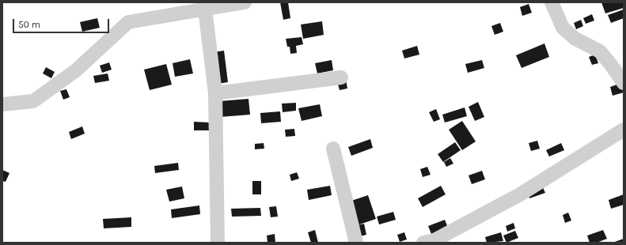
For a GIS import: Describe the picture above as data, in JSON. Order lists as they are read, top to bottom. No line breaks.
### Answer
{"scale_bar":"50 m"}
